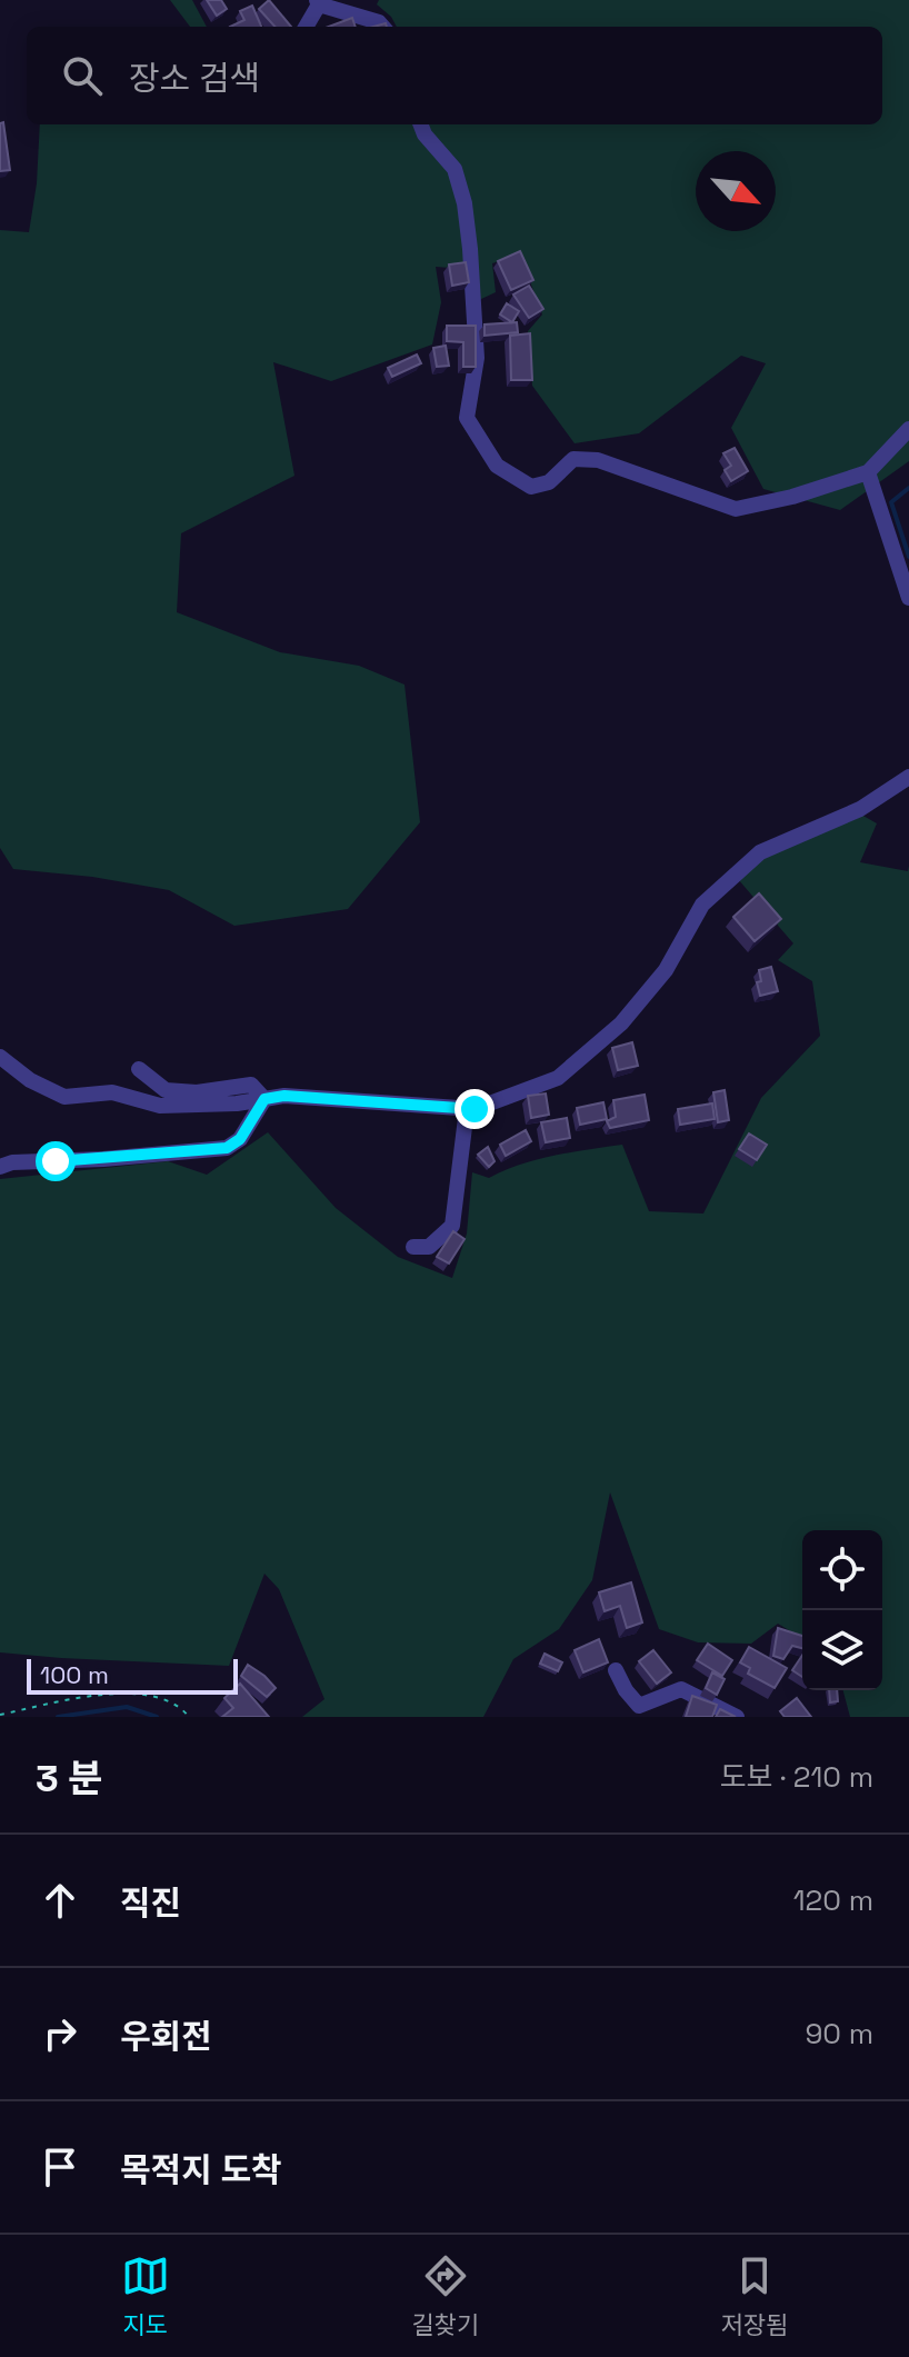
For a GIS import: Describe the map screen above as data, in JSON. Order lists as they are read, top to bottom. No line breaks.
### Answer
{"scale_bar":"100 m","north":"bottom right","page":{"search":"장소 검색","scale":"100 m","heading":["3 분","도보 · 210 m"],"list":[["직진","120 m"],["우회전","90 m"],"목적지 도착"],"nav":["지도","길찾기","저장됨"]}}
